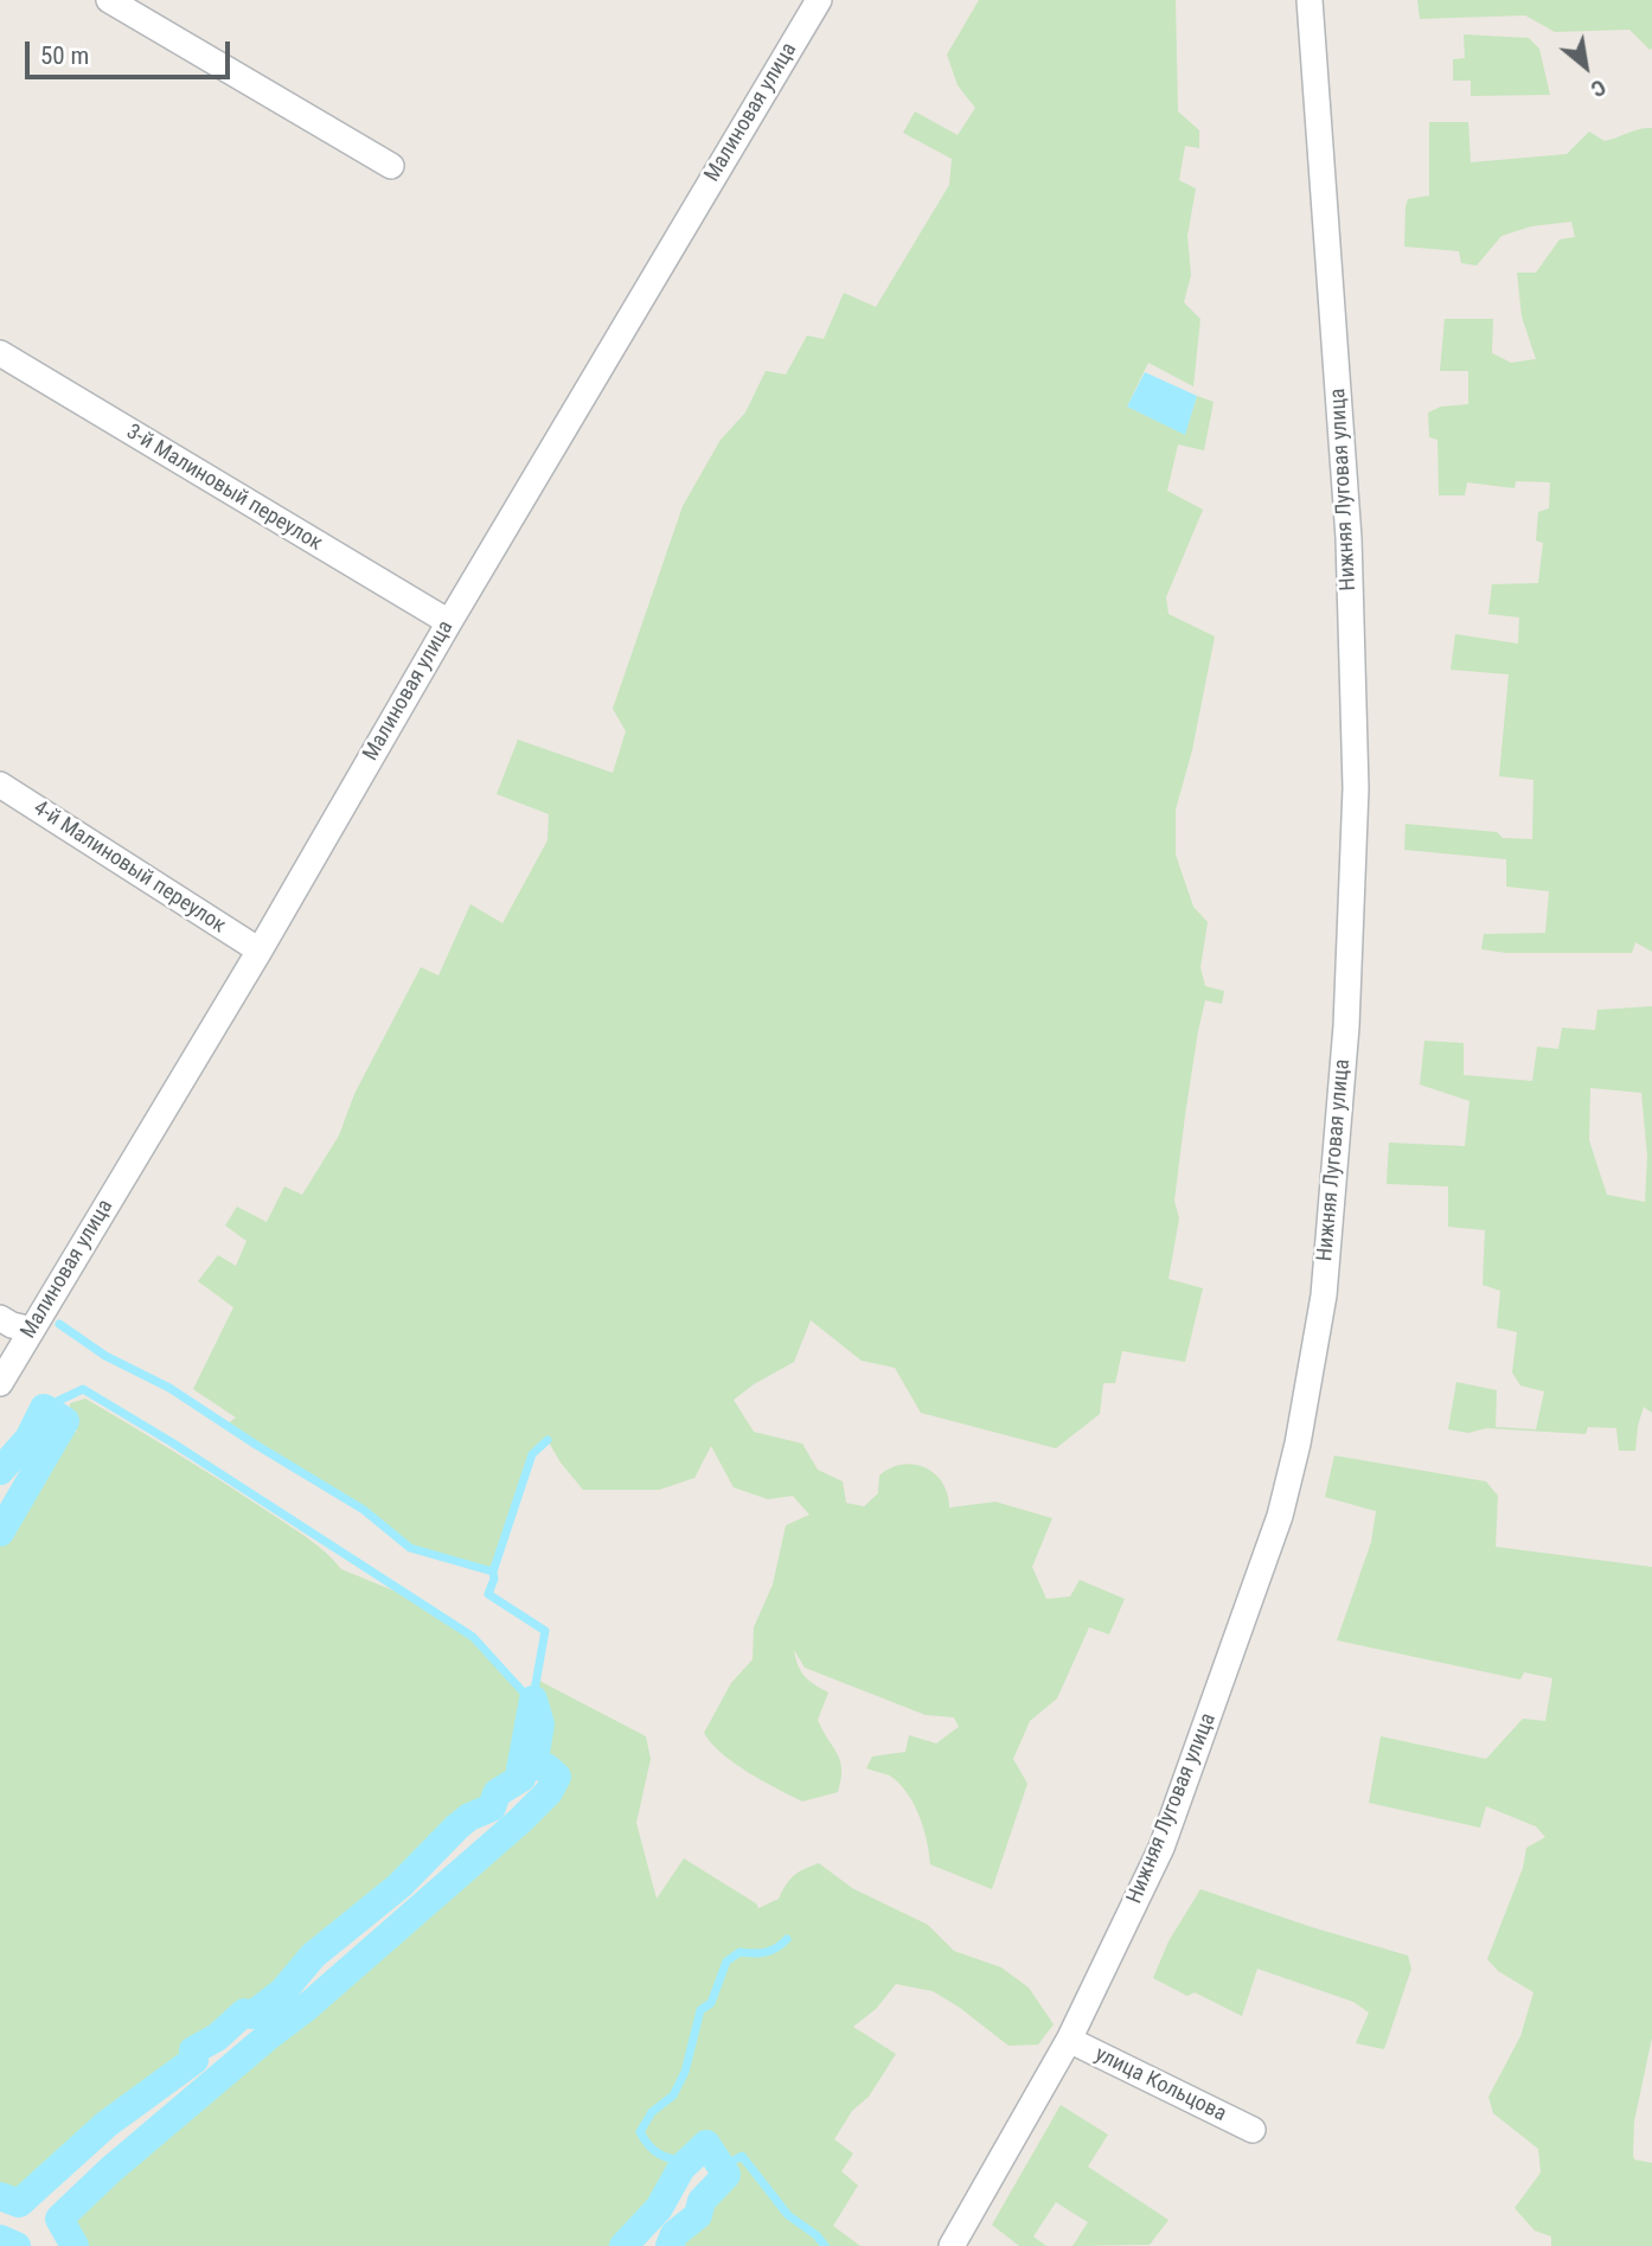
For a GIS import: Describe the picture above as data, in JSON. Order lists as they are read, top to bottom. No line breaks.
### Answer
{"streets":{"street":["Малиновая улица","3-й Малиновый переулок","Нижняя Луговая улица","4-й Малиновый переулок","улица Кольцова"]},"crossings":[["Малиновая улица","3-й Малиновый переулок"],["Малиновая улица","4-й Малиновый переулок"],["Нижняя Луговая улица","улица Кольцова"]],"scale_bar":"50 m","north":"bottom right"}
